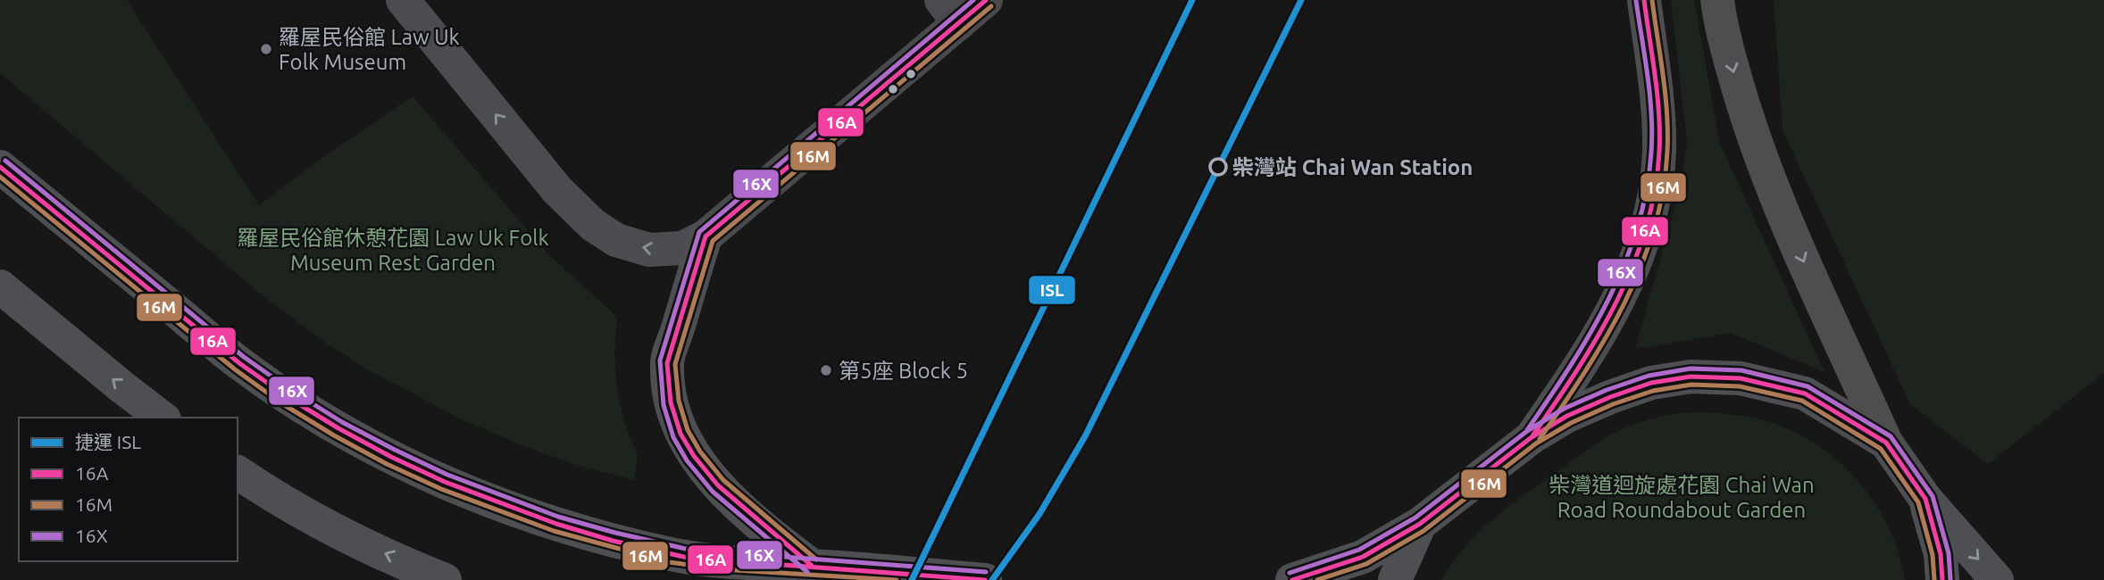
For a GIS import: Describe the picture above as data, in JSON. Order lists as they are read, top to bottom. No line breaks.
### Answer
{"parks":["羅屋民俗館休憩花園 Law Uk Folk Museum Rest Garden","柴灣道迴旋處花園 Chai Wan Road Roundabout Garden"],"places":["羅屋民俗館 Law Uk Folk Museum","柴灣站 Chai Wan Station","第5座 Block 5"],"lines":["metro line ISL","transit line 16A","transit line 16M","transit line 16X"],"legend":["捷運 ISL","16A","16M","16X"]}
